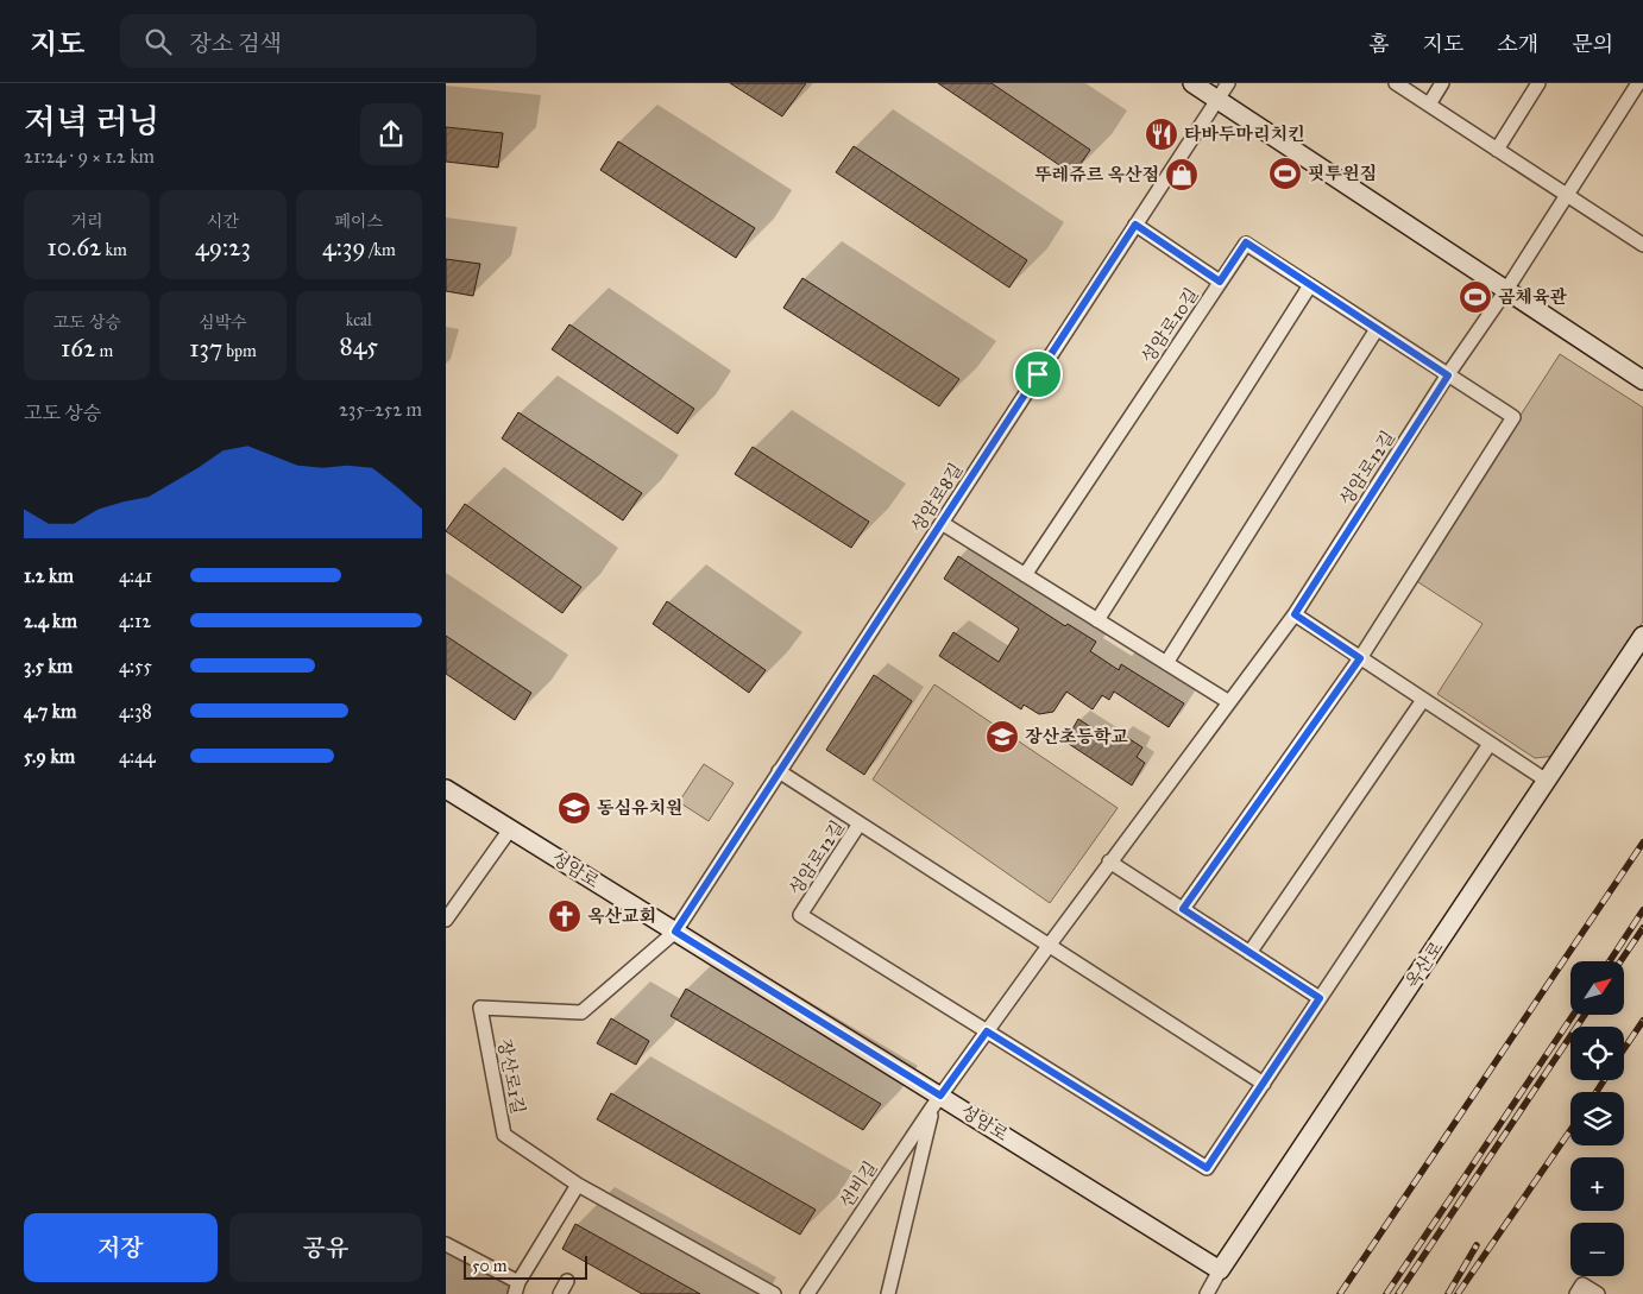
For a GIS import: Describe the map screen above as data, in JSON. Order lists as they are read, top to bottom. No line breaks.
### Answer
{"streets":{"street":["성암로10길","성암로12길","성암로8길","성암로","옥산로","장산로1길","선비길"]},"crossings":[["성암로10길","성암로12길"],["성암로12길","성암로"],["성암로12길","선비길"],["성암로8길","성암로"],["성암로8길","장산로1길"],["성암로","옥산로"],["성암로","선비길"]],"places":{"restaurant":["타바두마리치킨"],"sports":["핏투윈짐","곰체육관"],"shop":["뚜레쥬르 옥산점"],"school or university":["장산초등학교","동심유치원"],"church":["옥산교회"]},"scale_bar":"50 m","north":"top right","page":{"header":"지도","search":"장소 검색","nav":["홈","지도","소개","문의"],"heading":["저녁 러닝","21:24 · 9 × 1.2 km"],"stats":[["거리","10.62 km"],["시간","49:23"],["페이스","4:39 /km"],["고도 상승","162 m"],["심박수","137 bpm"],["kcal","845"]],"chart":["고도 상승","235–252 m"],"list":[{"name":"1.2 km","note":"4:41"},{"name":"2.4 km","note":"4:12"},{"name":"3.5 km","note":"4:55"},{"name":"4.7 km","note":"4:38"},{"name":"5.9 km","note":"4:44"}],"map_buttons":["+","−"],"buttons":["저장","공유"],"scale":"50 m"}}
